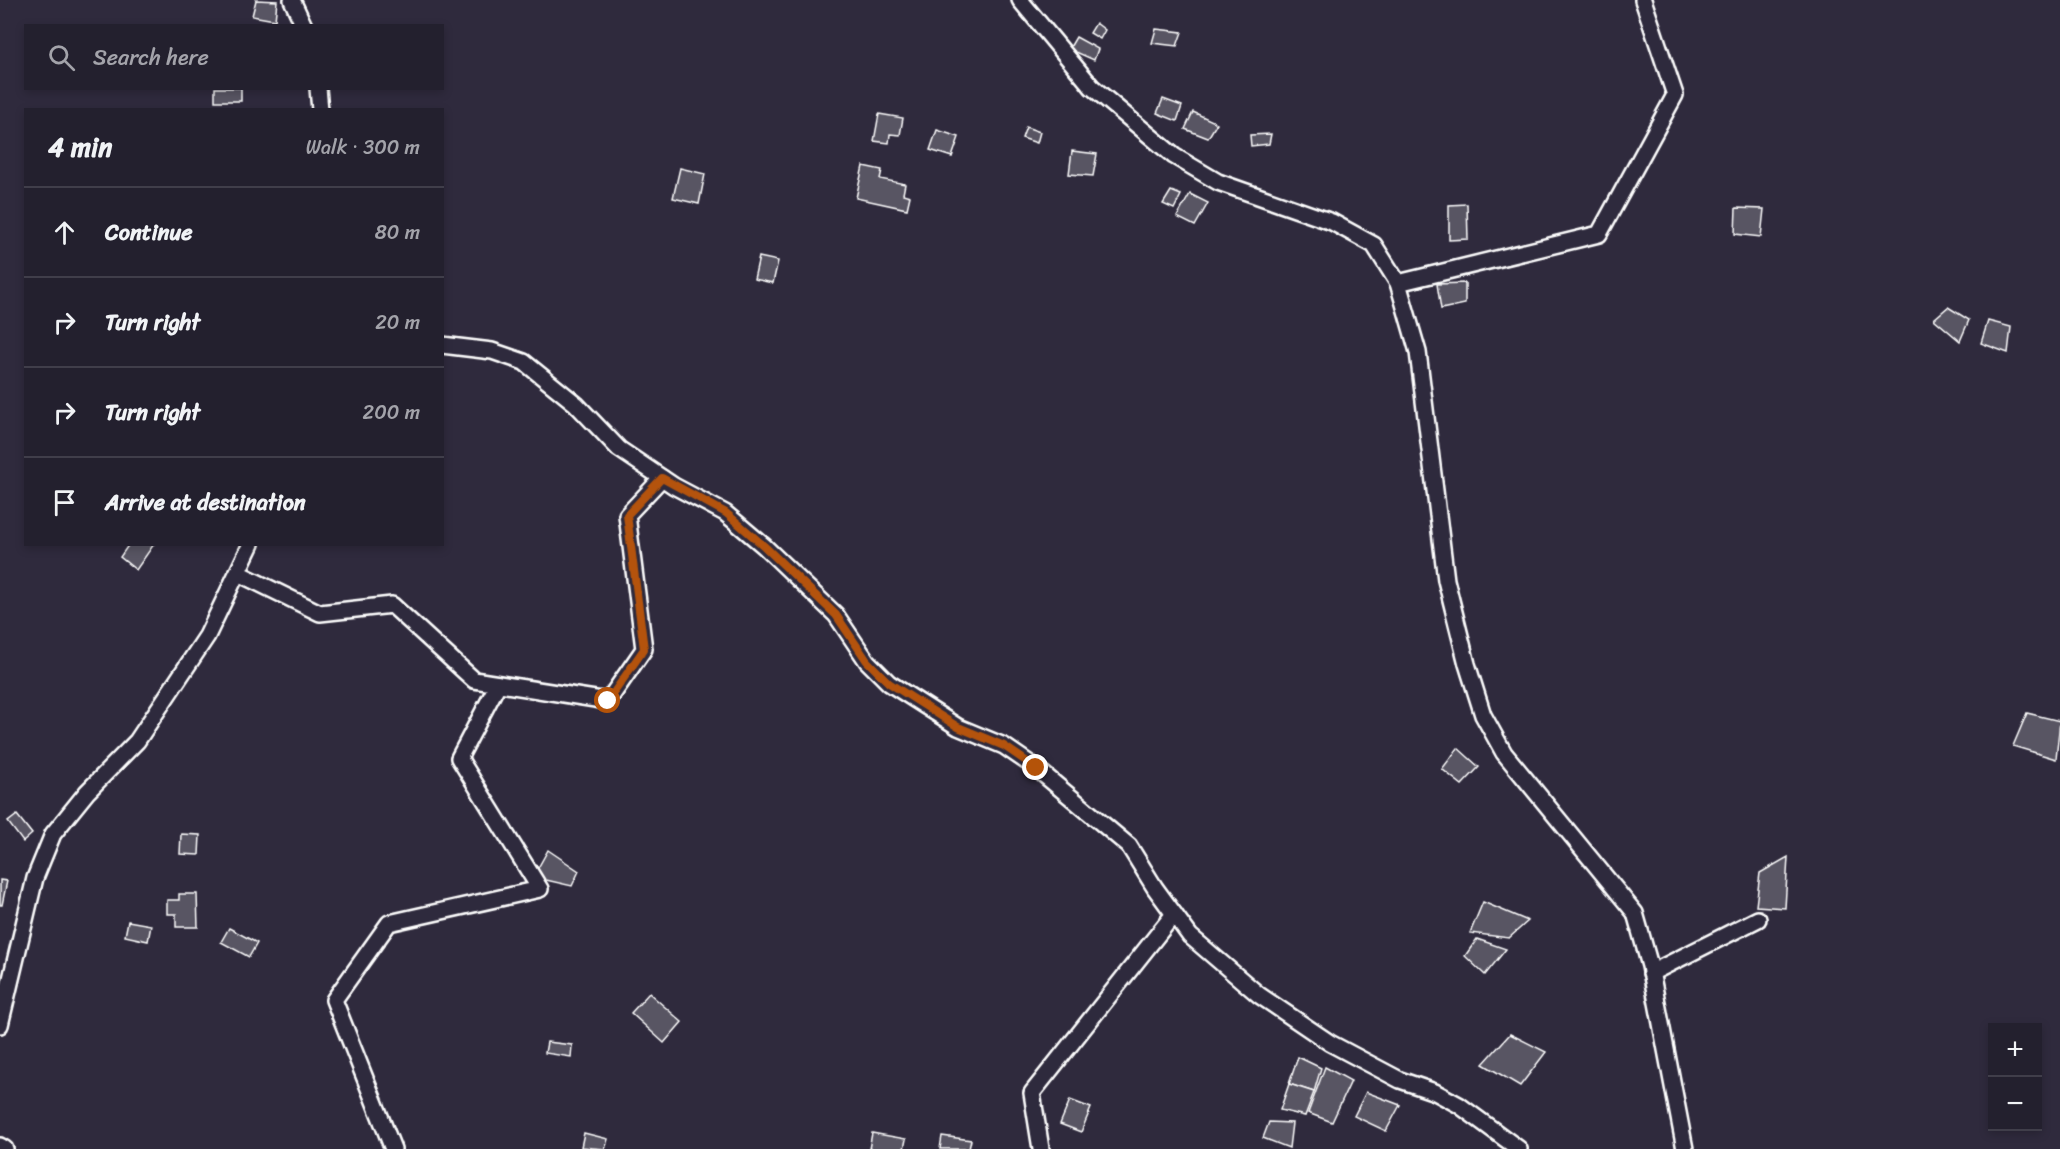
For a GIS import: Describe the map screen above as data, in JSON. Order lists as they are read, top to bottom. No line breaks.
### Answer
{"page":{"search":"Search here","heading":["4 min","Walk · 300 m"],"list":[["Continue","80 m"],["Turn right","20 m"],["Turn right","200 m"],"Arrive at destination"],"map_buttons":["+","−"]}}
